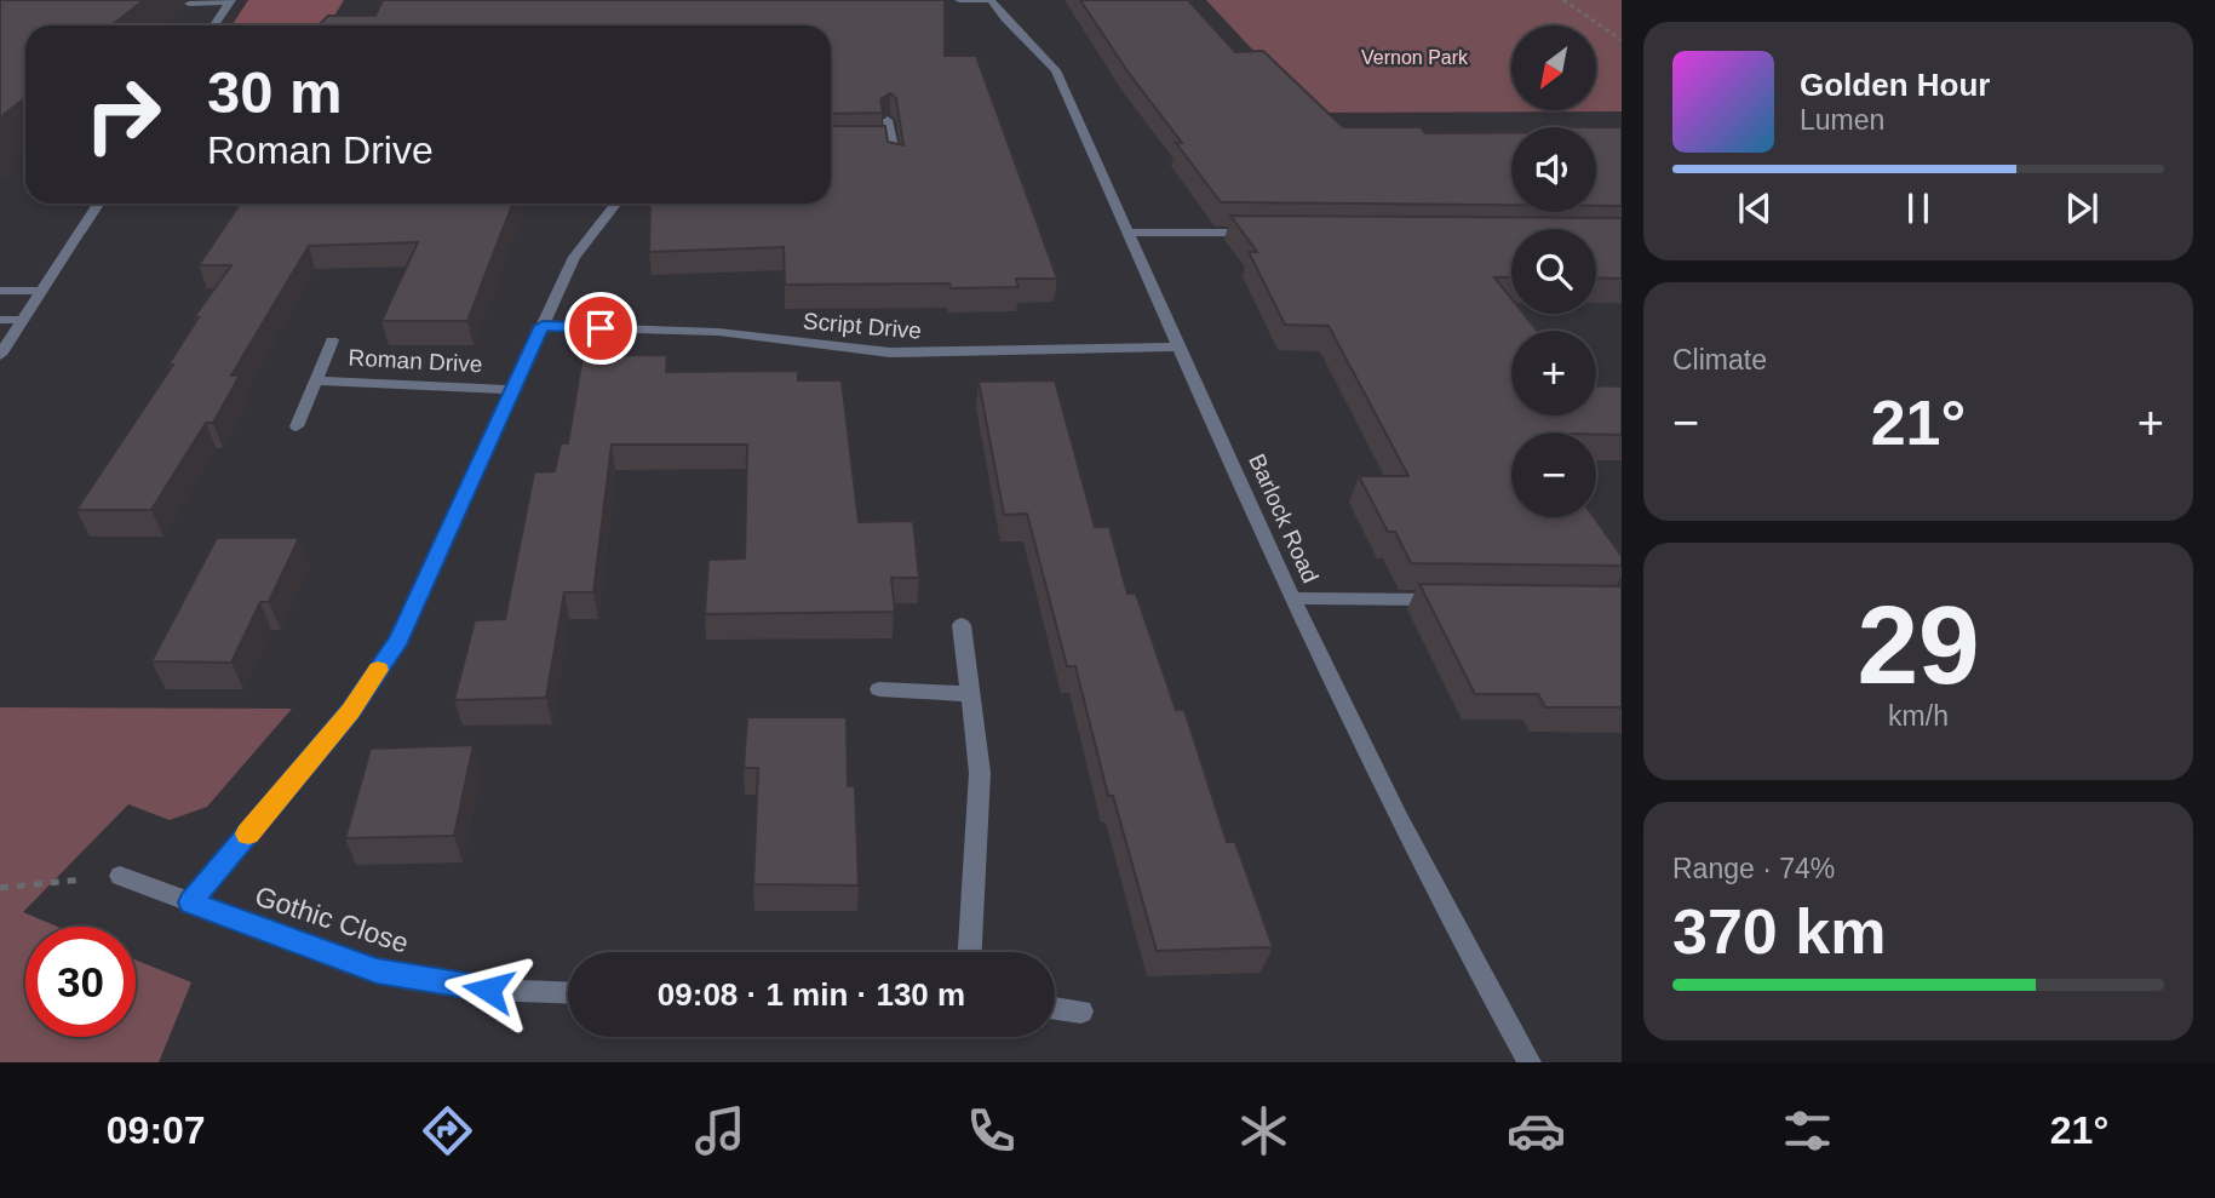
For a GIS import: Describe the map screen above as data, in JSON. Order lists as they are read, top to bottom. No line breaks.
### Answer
{"streets":{"street":["Script Drive","Roman Drive","Barlock Road","Gothic Close"]},"crossings":[["Script Drive","Roman Drive"],["Script Drive","Barlock Road"],["Roman Drive","Gothic Close"]],"parks":["Vernon Park"],"north":"bottom left","page":{"map_buttons":["+","−"],"turn":["30 m","Roman Drive"],"song":["Golden Hour","Lumen"],"tile":["Climate",["29","km/h"],["Range · 74%","370 km"]],"heat":["−","21°","+"],"limit":"30","trip":"09:08 · 1 min · 130 m","tabs":["09:07","21°"]}}
